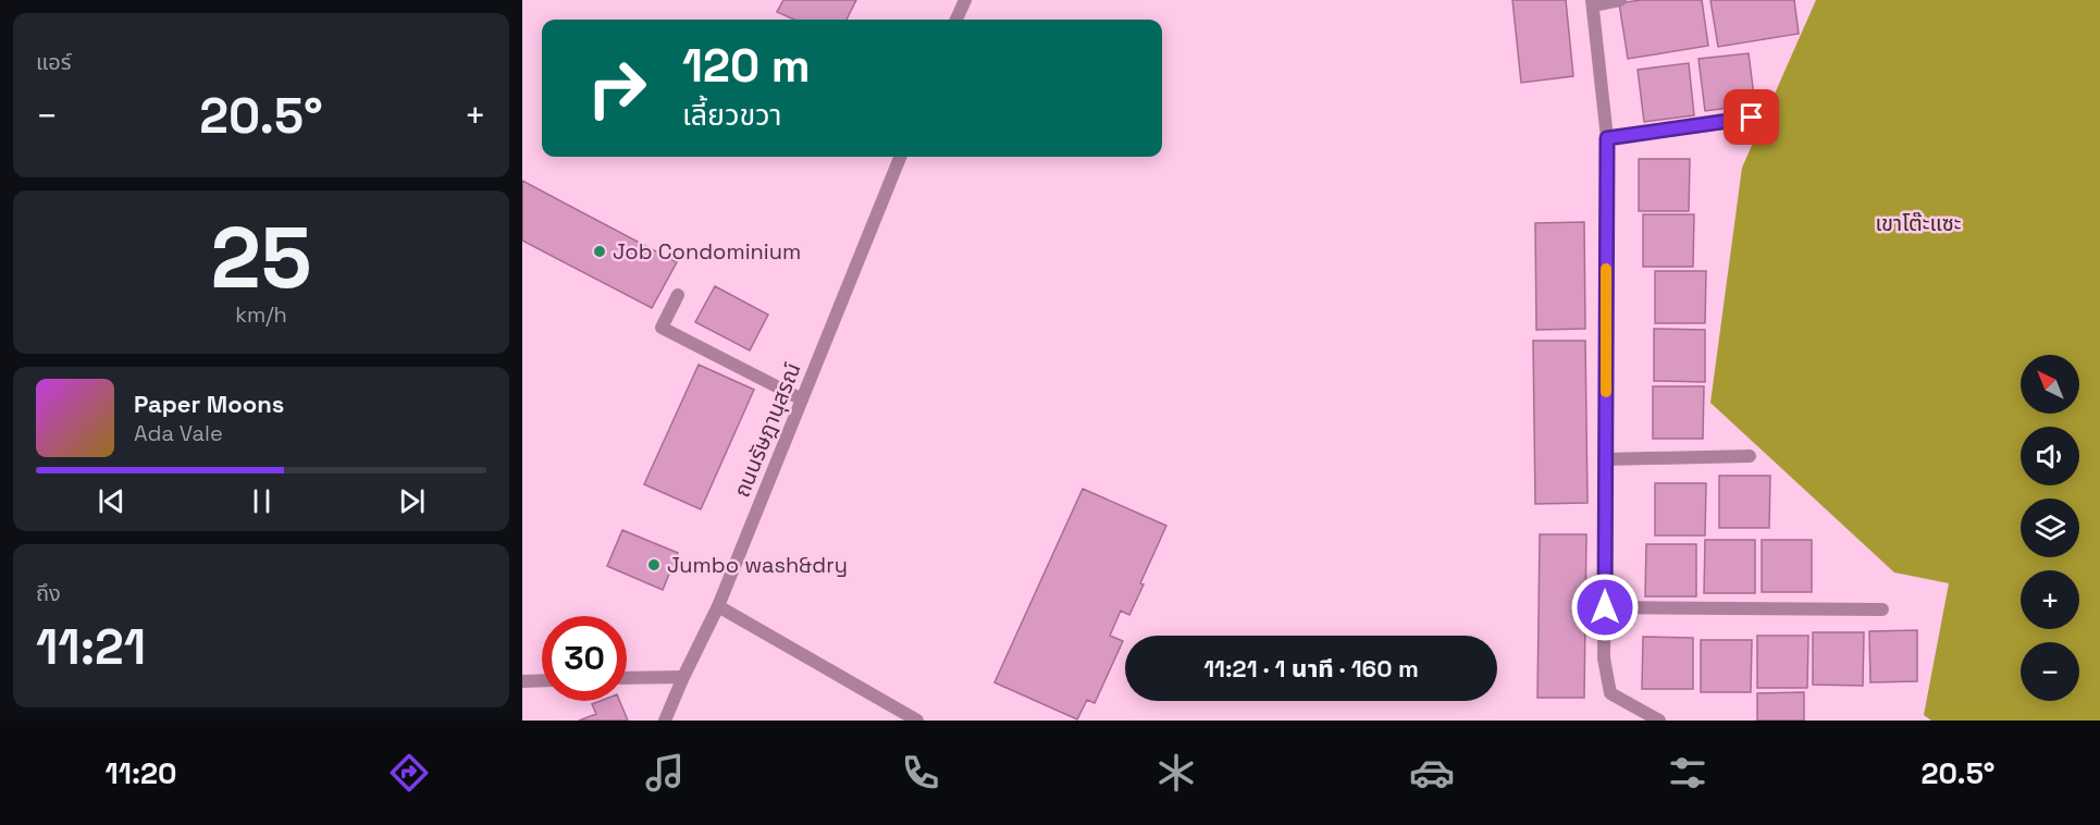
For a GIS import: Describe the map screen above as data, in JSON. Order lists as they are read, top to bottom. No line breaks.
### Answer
{"streets":{"street":["ถนนรัษฎานุสรณ์"]},"parks":["เขาโต๊ะแซะ"],"places":["Job Condominium","Jumbo wash&dry"],"north":"top left","page":{"tile":["แอร์",["25","km/h"],["ถึง","11:21"]],"turn":["120 m","เลี้ยวขวา"],"heat":["−","20.5°","+"],"map_buttons":["+","−"],"song":["Paper Moons","Ada Vale"],"limit":"30","trip":"11:21 · 1 นาที · 160 m","tabs":["11:20","20.5°"]}}
